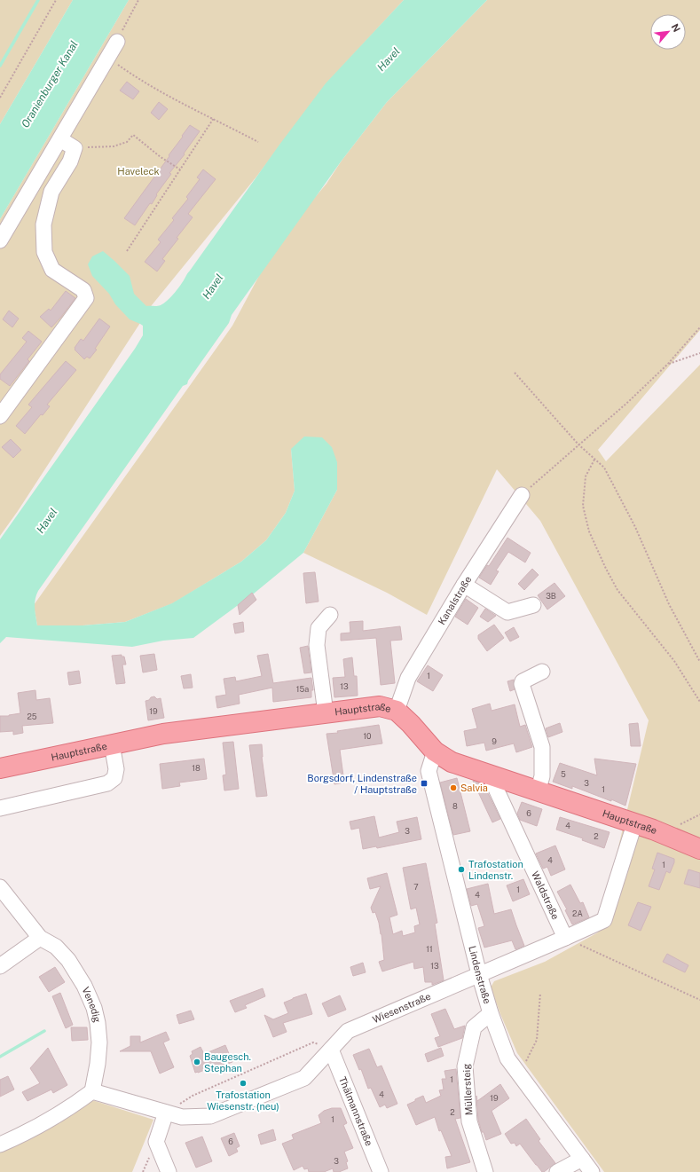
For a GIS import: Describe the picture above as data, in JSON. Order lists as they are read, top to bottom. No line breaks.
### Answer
{"streets":{"main road":["Hauptstraße"],"street":["Kanalstraße","Waldstraße","Lindenstraße","Venedig","Wiesenstraße","Müllersteig","Thälmannstraße"]},"crossings":[["Kanalstraße","Hauptstraße"],["Hauptstraße","Waldstraße"],["Hauptstraße","Lindenstraße"],["Lindenstraße","Wiesenstraße"],["Lindenstraße","Müllersteig"],["Wiesenstraße","Thälmannstraße"]],"water":["Havel","Oranienburger Kanal"],"parks":["Haveleck"],"places":{"transit":["Borgsdorf, Lindenstraße / Hauptstraße"],"other":["Salvia","Trafostation Lindenstr.","Baugesch. Stephan","Trafostation Wiesenstr. (neu)"]},"house_numbers":["3B","1","13","15a","19","25","10","9","18","5","3","1","8","6","4","3","2","4","1","7","1","4","2A","11","13","1","4","19","2","1","6","3"],"north":"top right"}
